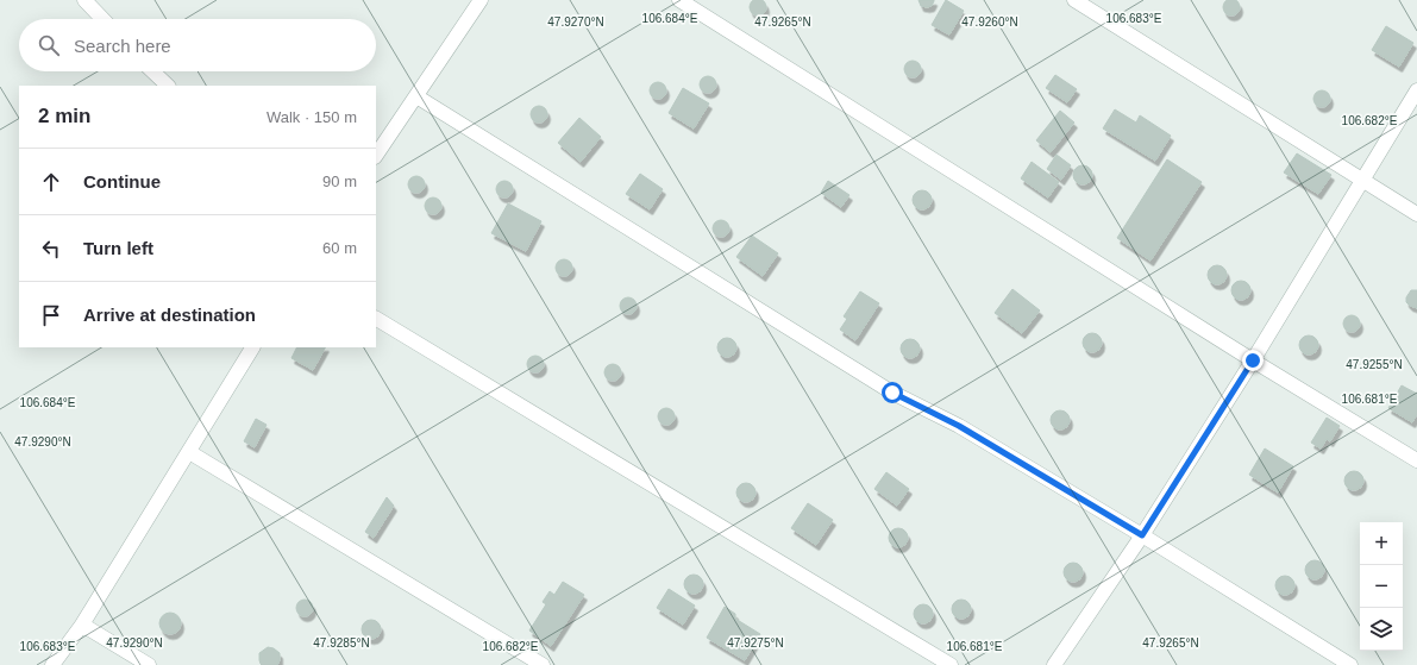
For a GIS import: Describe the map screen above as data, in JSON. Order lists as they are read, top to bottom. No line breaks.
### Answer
{"page":{"search":"Search here","heading":["2 min","Walk · 150 m"],"list":[["Continue","90 m"],["Turn left","60 m"],"Arrive at destination"],"map_buttons":["+","−"]},"coordinates":["106.684°E","106.683°E","47.9260°N","47.9270°N","47.9265°N","106.682°E","47.9255°N","106.681°E","47.9290°N","47.9285°N","47.9275°N"]}
